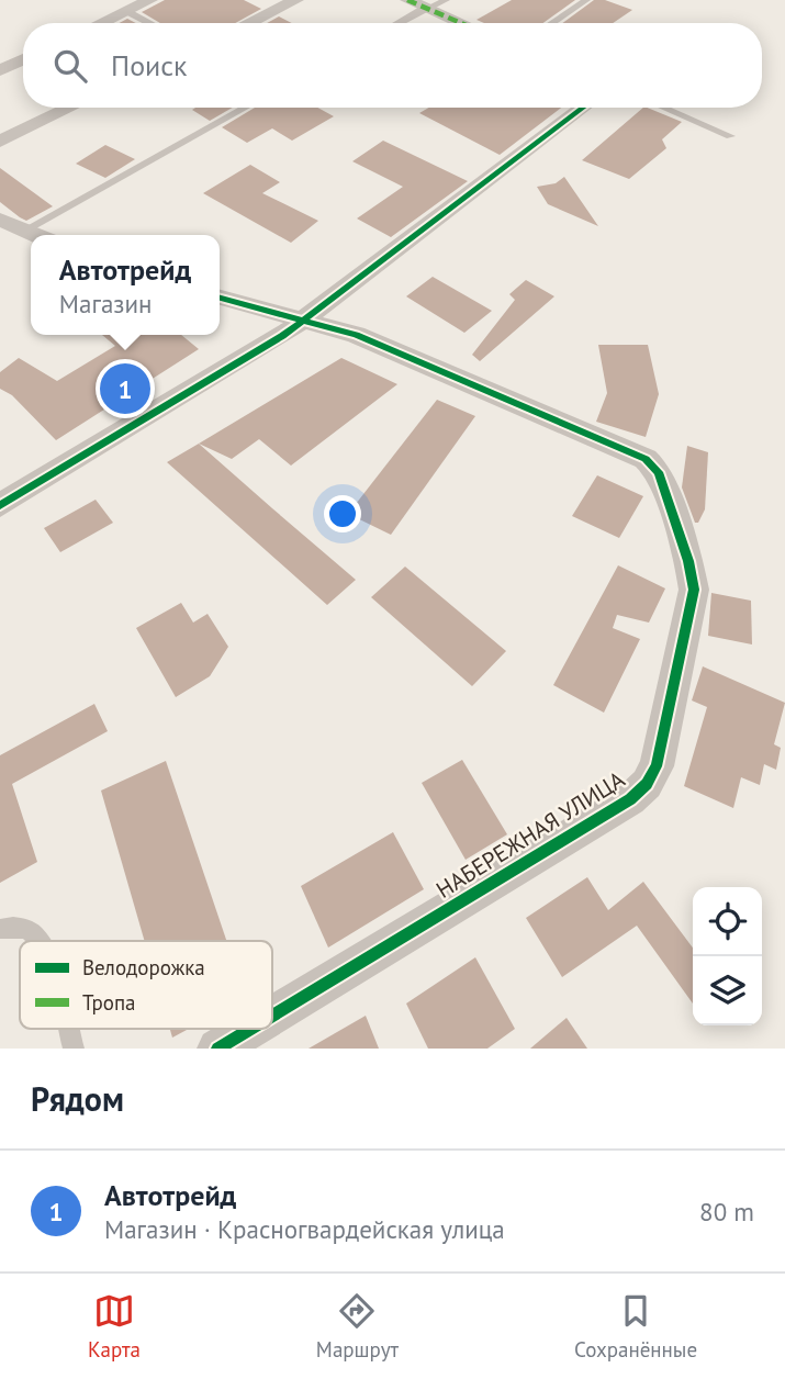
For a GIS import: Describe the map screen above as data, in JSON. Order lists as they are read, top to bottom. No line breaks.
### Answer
{"streets":{"street":["НАБЕРЕЖНАЯ УЛИЦА"]},"legend":["Велодорожка","Тропа"],"page":{"search":"Поиск","popup":["Автотрейд","Магазин"],"pins":"1","heading":"Рядом","list":[{"mark":"1","name":"Автотрейд","note":"Магазин · Красногвардейская улица","value":"80 m"}],"nav":["Карта","Маршрут","Сохранённые"]}}
